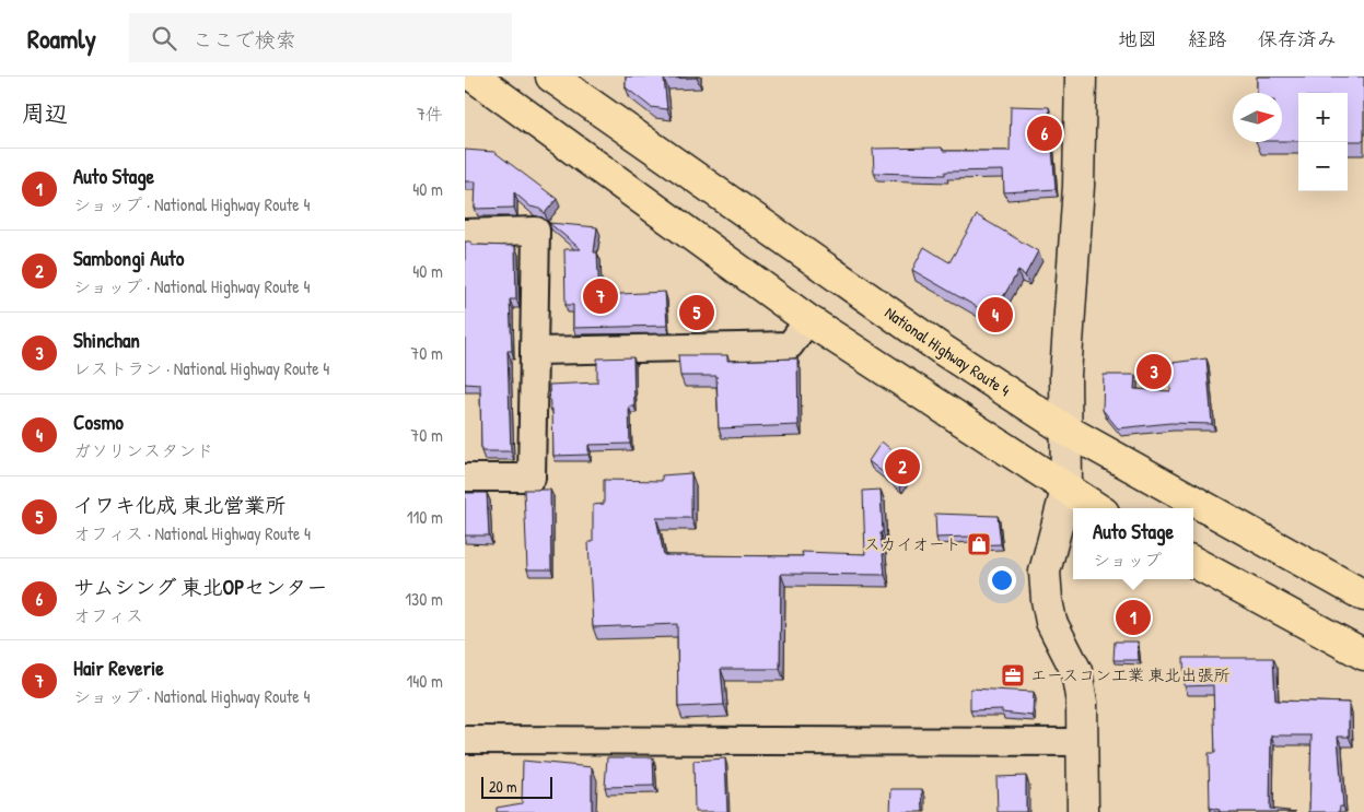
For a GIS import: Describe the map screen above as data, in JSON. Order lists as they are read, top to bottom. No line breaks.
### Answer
{"streets":{"highway":["National Highway Route 4"]},"places":{"shop":["スカイオート"],"office":["エースコン工業 東北出張所"]},"scale_bar":"20 m","north":"right","page":{"header":"Roamly","search":"ここで検索","nav":["地図","経路","保存済み"],"heading":["周辺","7件"],"map_buttons":["+","−"],"pins":["6","7","5","4","3","2","1"],"list":[{"mark":"1","name":"Auto Stage","note":"ショップ · National Highway Route 4","value":"40 m"},{"mark":"2","name":"Sambongi Auto","note":"ショップ · National Highway Route 4","value":"40 m"},{"mark":"3","name":"Shinchan","note":"レストラン · National Highway Route 4","value":"70 m"},{"mark":"4","name":"Cosmo","note":"ガソリンスタンド","value":"70 m"},{"mark":"5","name":"イワキ化成 東北営業所","note":"オフィス · National Highway Route 4","value":"110 m"},{"mark":"6","name":"サムシング 東北OPセンター","note":"オフィス","value":"130 m"},{"mark":"7","name":"Hair Reverie","note":"ショップ · National Highway Route 4","value":"140 m"}],"popup":["Auto Stage","ショップ"],"scale":"20 m"}}
